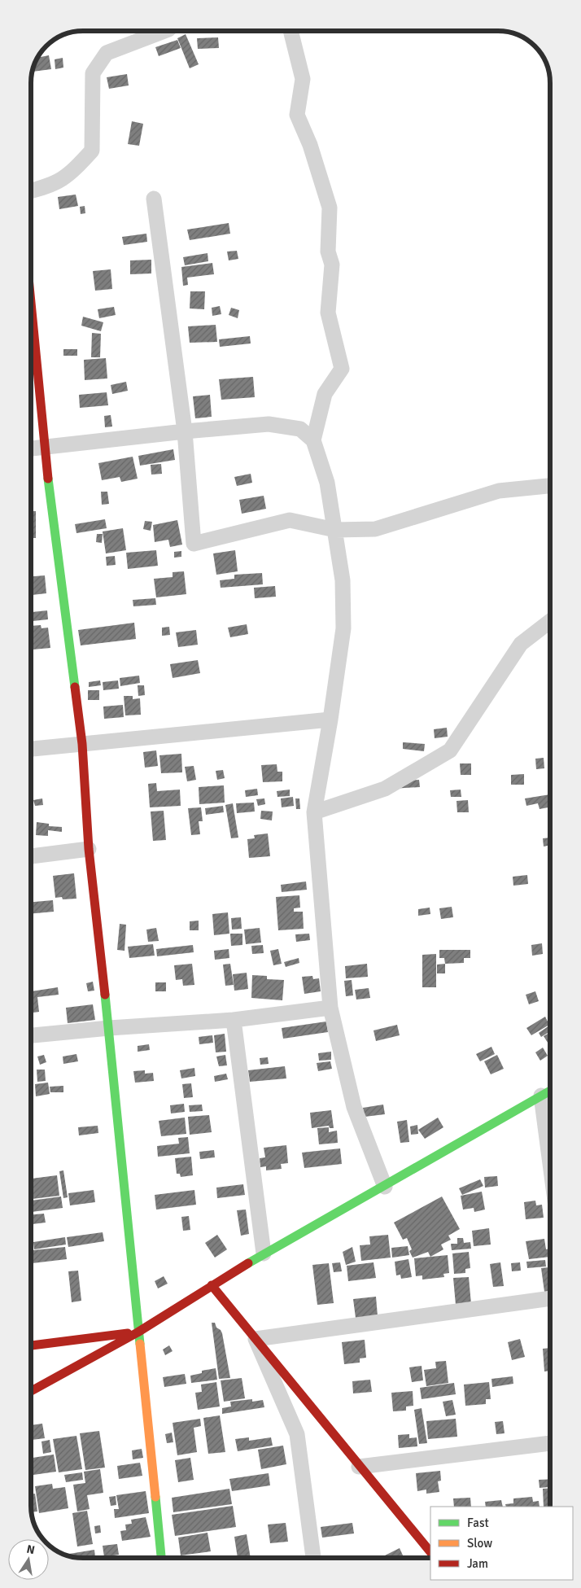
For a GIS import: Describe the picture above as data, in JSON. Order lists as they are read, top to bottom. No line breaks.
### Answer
{"legend":["Fast","Slow","Jam"],"north":"top"}
